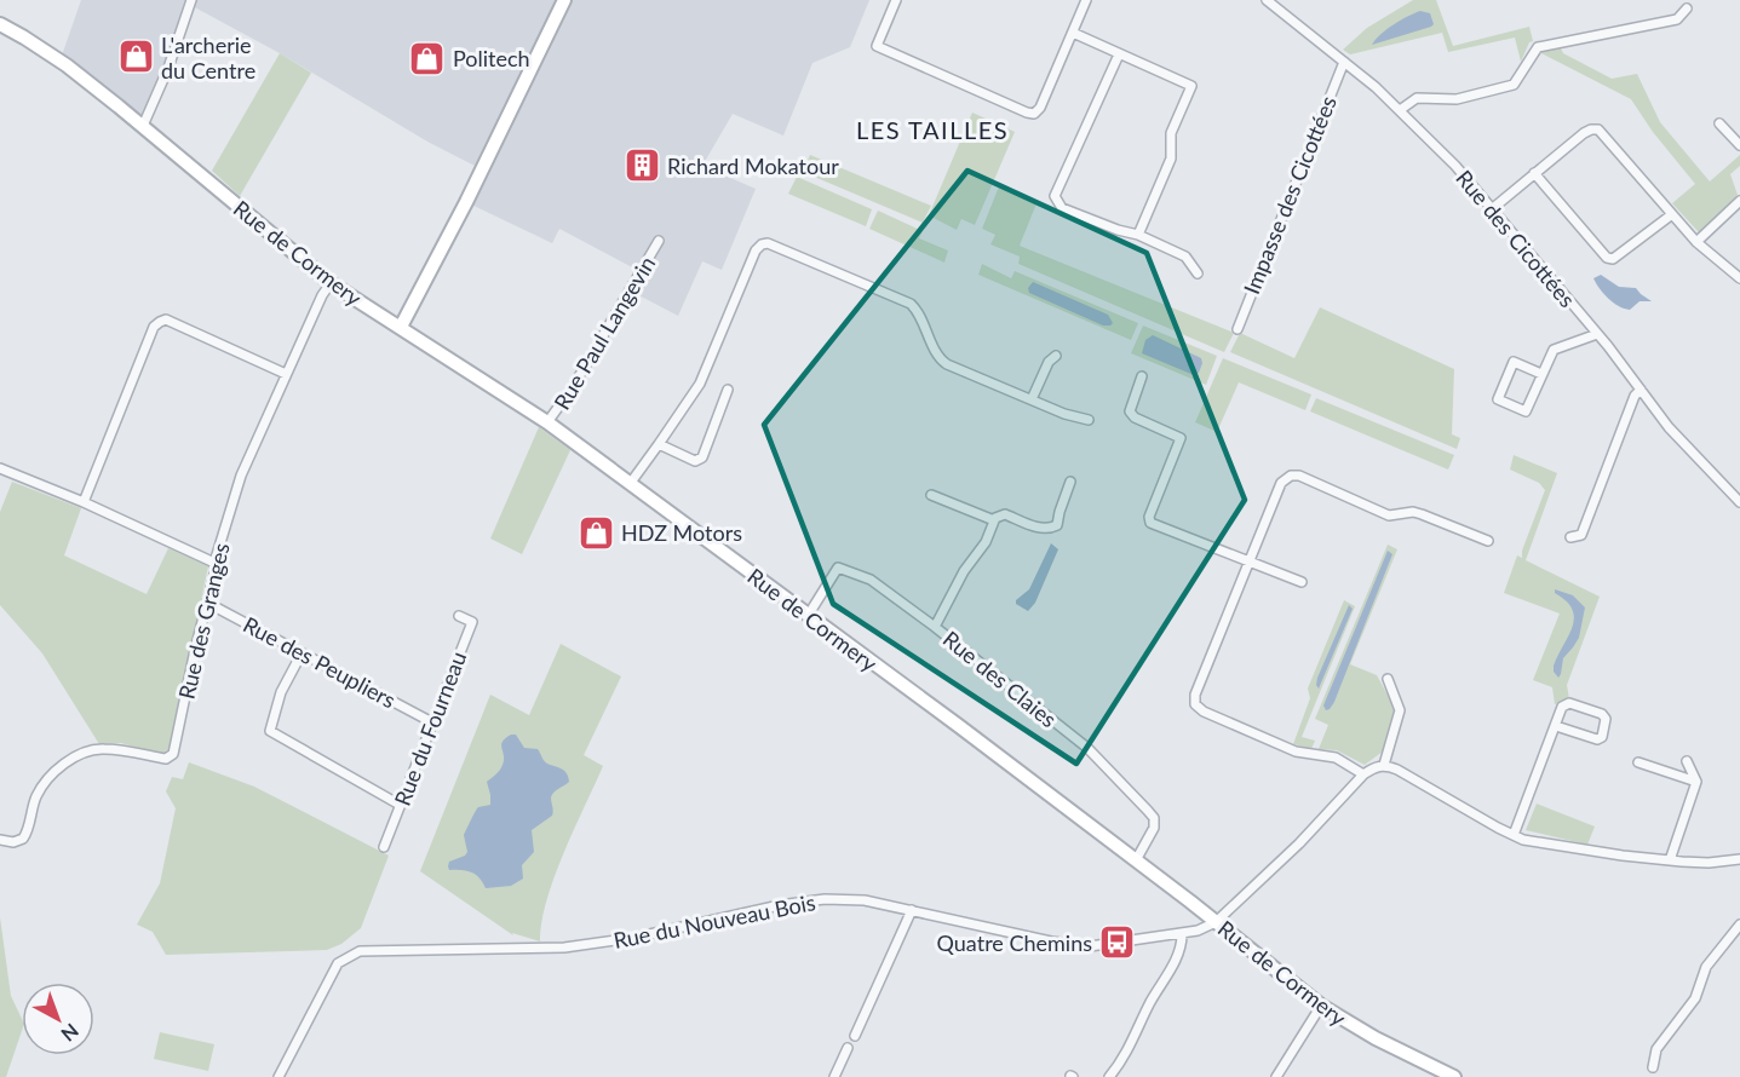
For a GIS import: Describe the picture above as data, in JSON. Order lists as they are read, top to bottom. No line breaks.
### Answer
{"streets":{"main road":["Rue de Cormery"],"street":["Impasse des Cicottées","Rue des Cicottées","Rue Paul Langevin","Rue des Granges","Rue des Peupliers","Rue des Claies","Rue du Fourneau","Rue du Nouveau Bois"]},"crossings":[["Impasse des Cicottées","Rue des Cicottées"],["Rue de Cormery","Rue Paul Langevin"],["Rue de Cormery","Rue des Granges"],["Rue de Cormery","Rue des Claies"],["Rue de Cormery","Rue du Nouveau Bois"],["Rue des Granges","Rue des Peupliers"],["Rue des Peupliers","Rue du Fourneau"]],"districts":["LES TAILLES"],"places":{"shop":["L'archerie du Centre","Politech","HDZ Motors"],"building":["Richard Mokatour"],"bus stop":["Quatre Chemins"]},"north":"bottom right"}
